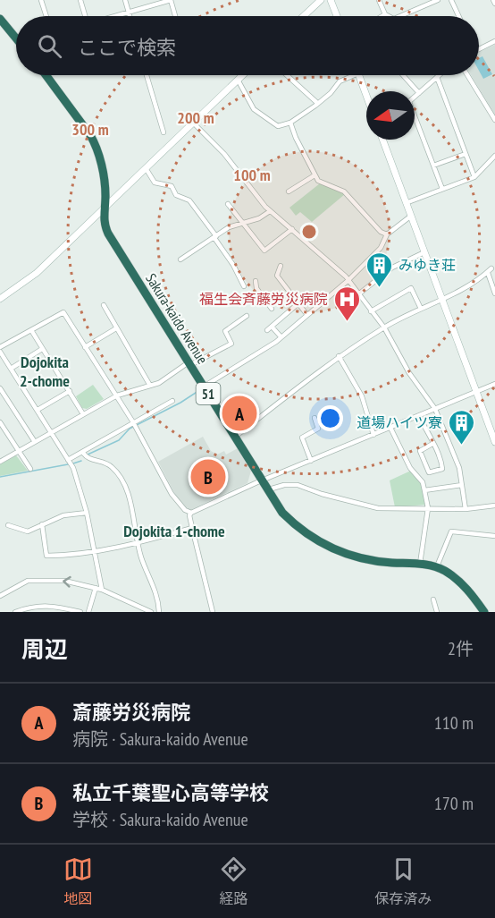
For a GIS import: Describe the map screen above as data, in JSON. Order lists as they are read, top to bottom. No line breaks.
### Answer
{"streets":{"highway":["Sakura-kaido Avenue","51"]},"districts":["Dojokita 2-chome","Dojokita 1-chome"],"places":{"building":["みゆき荘","道場ハイツ寮"],"hospital":["福生会斉藤労災病院"]},"north":"left","page":{"search":"ここで検索","pins":["A","B"],"heading":["周辺","2件"],"list":[{"mark":"A","name":"斎藤労災病院","note":"病院 · Sakura-kaido Avenue","value":"110 m"},{"mark":"B","name":"私立千葉聖心高等学校","note":"学校 · Sakura-kaido Avenue","value":"170 m"}],"nav":["地図","経路","保存済み"]},"rings":["200 m","300 m","100 m"]}
